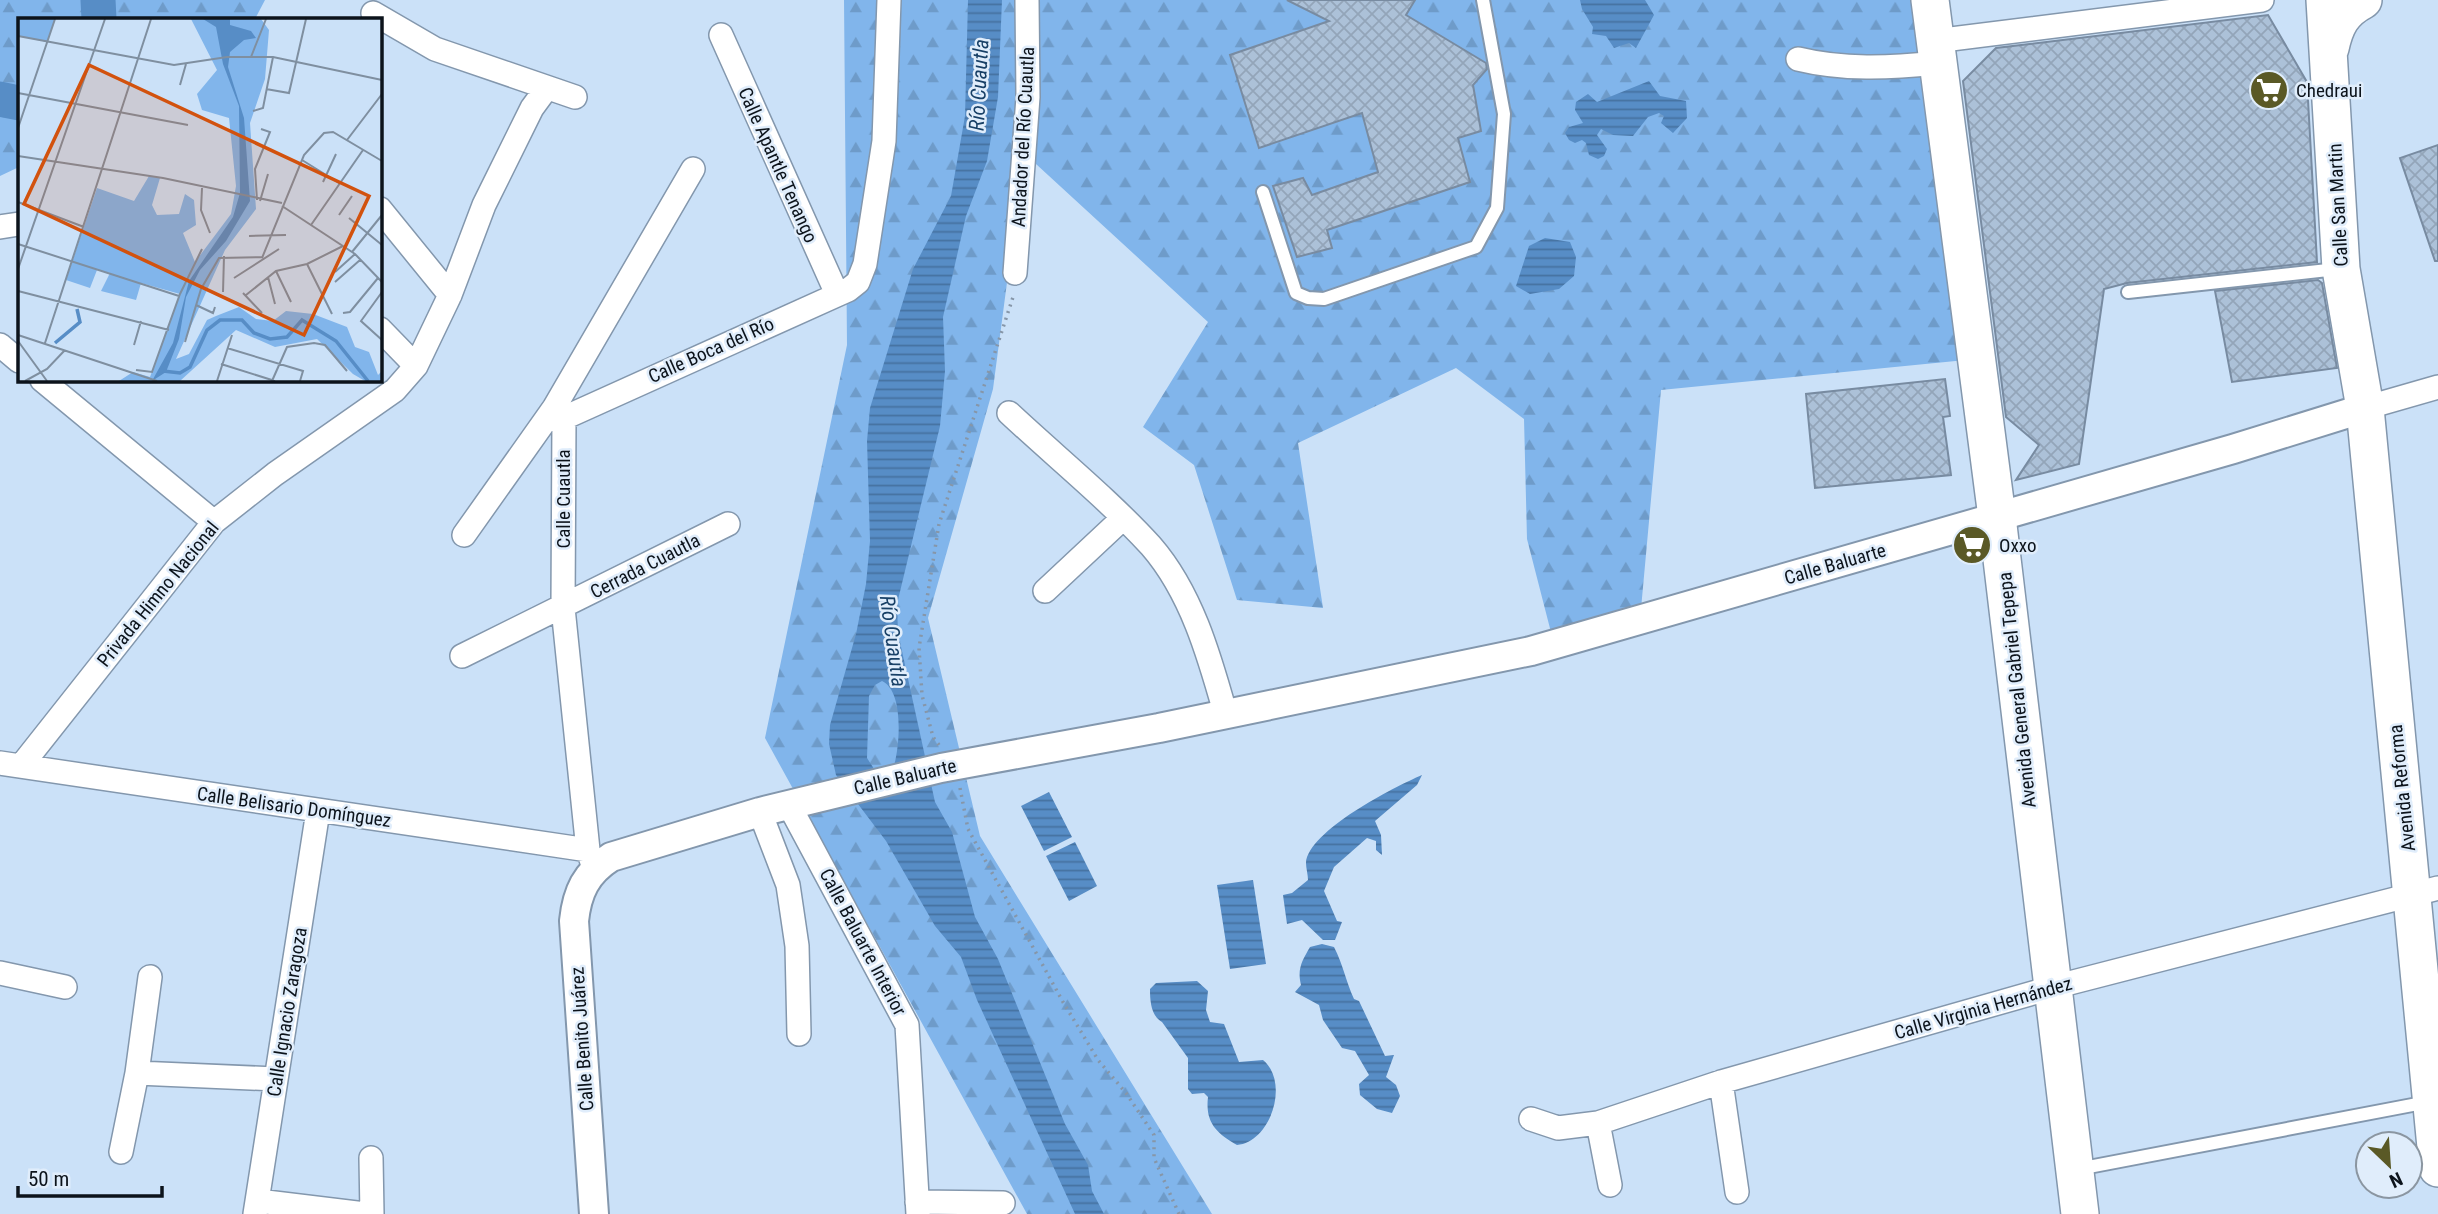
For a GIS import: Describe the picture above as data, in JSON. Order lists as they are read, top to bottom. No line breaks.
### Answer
{"streets":{"main road":["Calle San Martin","Avenida General Gabriel Tepepa","Avenida Reforma"],"street":["Andador del Río Cuautla","Calle Apantle Tenango","Calle Boca del Río","Calle Cuautla","Calle Baluarte","Cerrada Cuautla","Privada Himno Nacional","Calle Belisario Domínguez","Calle Baluarte Interior","Calle Virginia Hernández","Calle Ignacio Zaragoza","Calle Benito Juárez"]},"crossings":[["Calle Apantle Tenango","Calle Boca del Río"],["Calle San Martin","Calle Baluarte"],["Calle San Martin","Avenida Reforma"],["Calle Boca del Río","Calle Cuautla"],["Calle Cuautla","Calle Baluarte"],["Calle Cuautla","Cerrada Cuautla"],["Calle Cuautla","Calle Belisario Domínguez"],["Calle Cuautla","Calle Benito Juárez"],["Calle Baluarte","Avenida General Gabriel Tepepa"],["Calle Baluarte","Avenida Reforma"],["Calle Baluarte","Calle Belisario Domínguez"],["Calle Baluarte","Calle Baluarte Interior"],["Calle Baluarte","Calle Benito Juárez"],["Privada Himno Nacional","Calle Belisario Domínguez"],["Avenida General Gabriel Tepepa","Calle Virginia Hernández"],["Avenida Reforma","Calle Virginia Hernández"],["Calle Belisario Domínguez","Calle Ignacio Zaragoza"],["Calle Belisario Domínguez","Calle Benito Juárez"]],"water":["Río Cuautla"],"places":{"supermarket":["Chedraui","Oxxo"]},"scale_bar":"50 m","north":"bottom right"}
